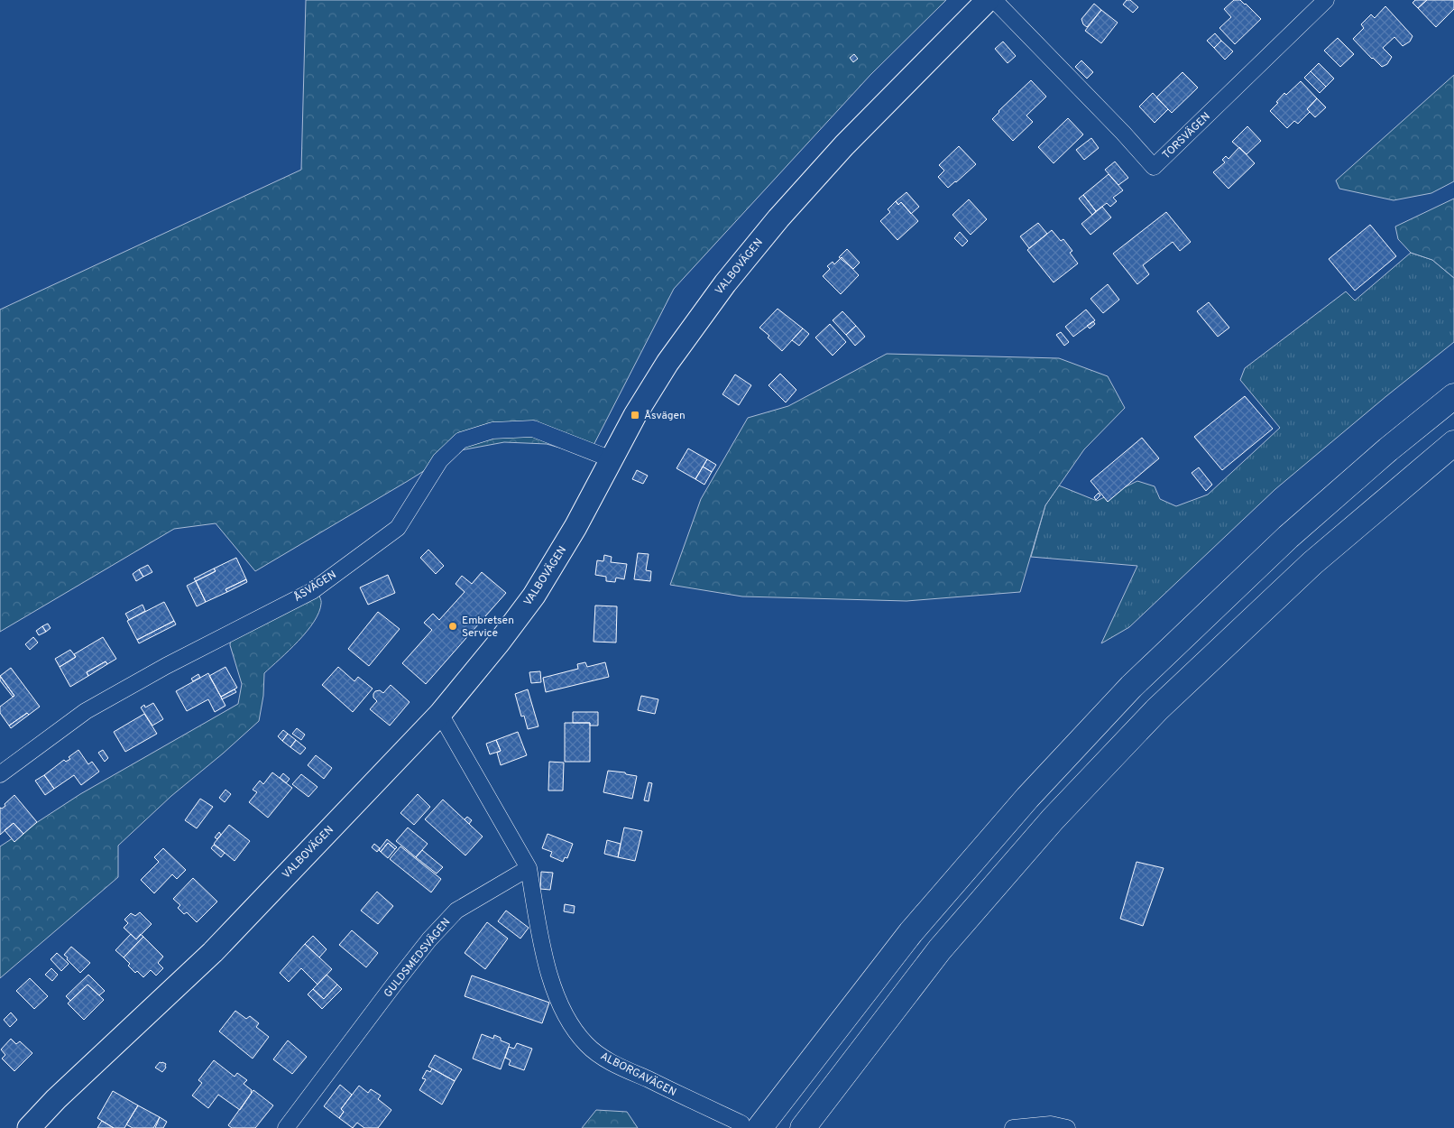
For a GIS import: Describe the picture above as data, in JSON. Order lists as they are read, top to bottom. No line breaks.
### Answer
{"streets":{"main road":["VALBOVÄGEN"],"street":["TORSVÄGEN","ÅSVÄGEN","GULDSMEDSVÄGEN","ALBORGAVÄGEN"]},"crossings":[["VALBOVÄGEN","ÅSVÄGEN"],["GULDSMEDSVÄGEN","ALBORGAVÄGEN"]],"places":{"transit":["Åsvägen"],"other":["Embretsen Service"]}}
